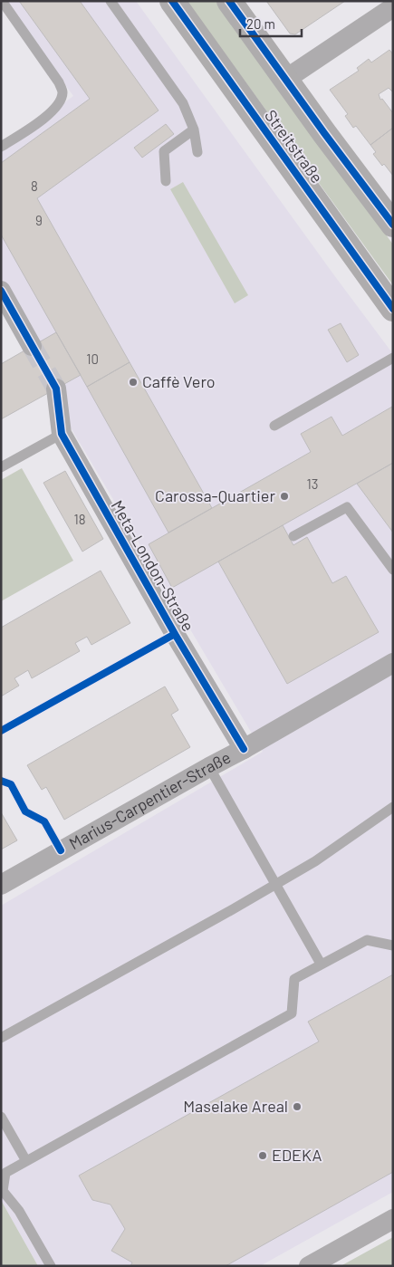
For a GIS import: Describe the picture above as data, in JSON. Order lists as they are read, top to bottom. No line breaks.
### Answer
{"streets":{"main road":["Streitstraße"],"street":["Meta-London-Straße","Marius-Carpentier-Straße"]},"crossings":[["Meta-London-Straße","Marius-Carpentier-Straße"]],"places":["Caffè Vero","Carossa-Quartier","Maselake Areal","EDEKA"],"house_numbers":["8","9","10","13","18"],"scale_bar":"20 m"}
